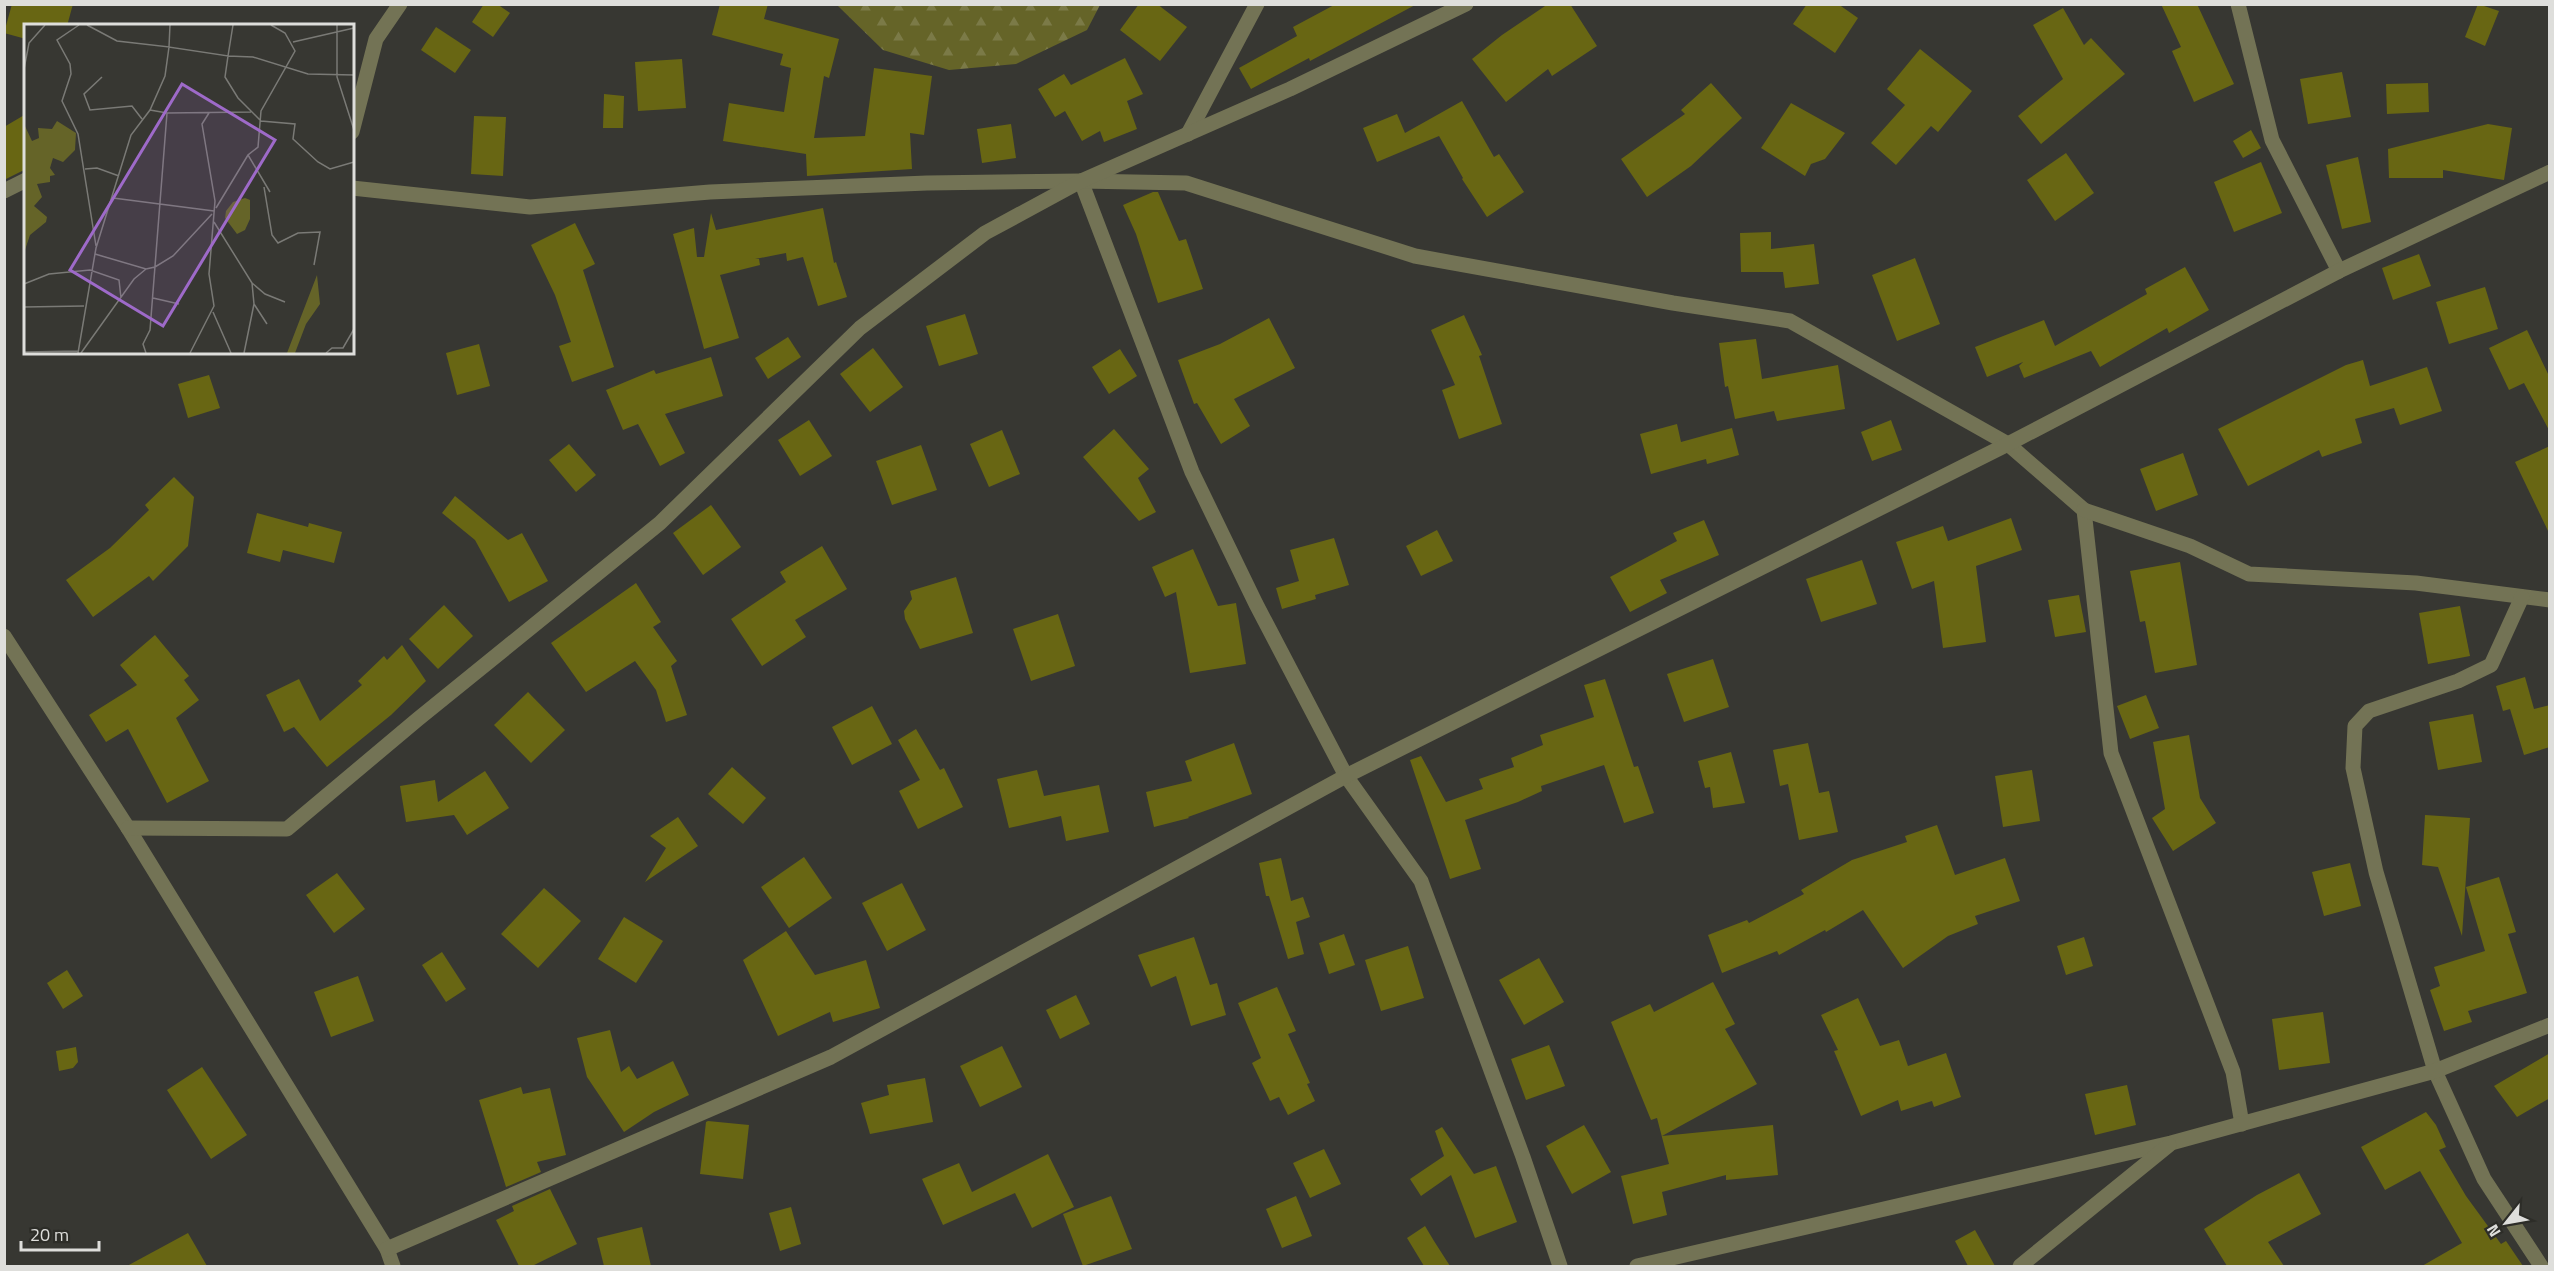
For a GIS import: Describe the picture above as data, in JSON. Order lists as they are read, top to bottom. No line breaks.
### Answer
{"scale_bar":"20 m","north":"bottom left"}
